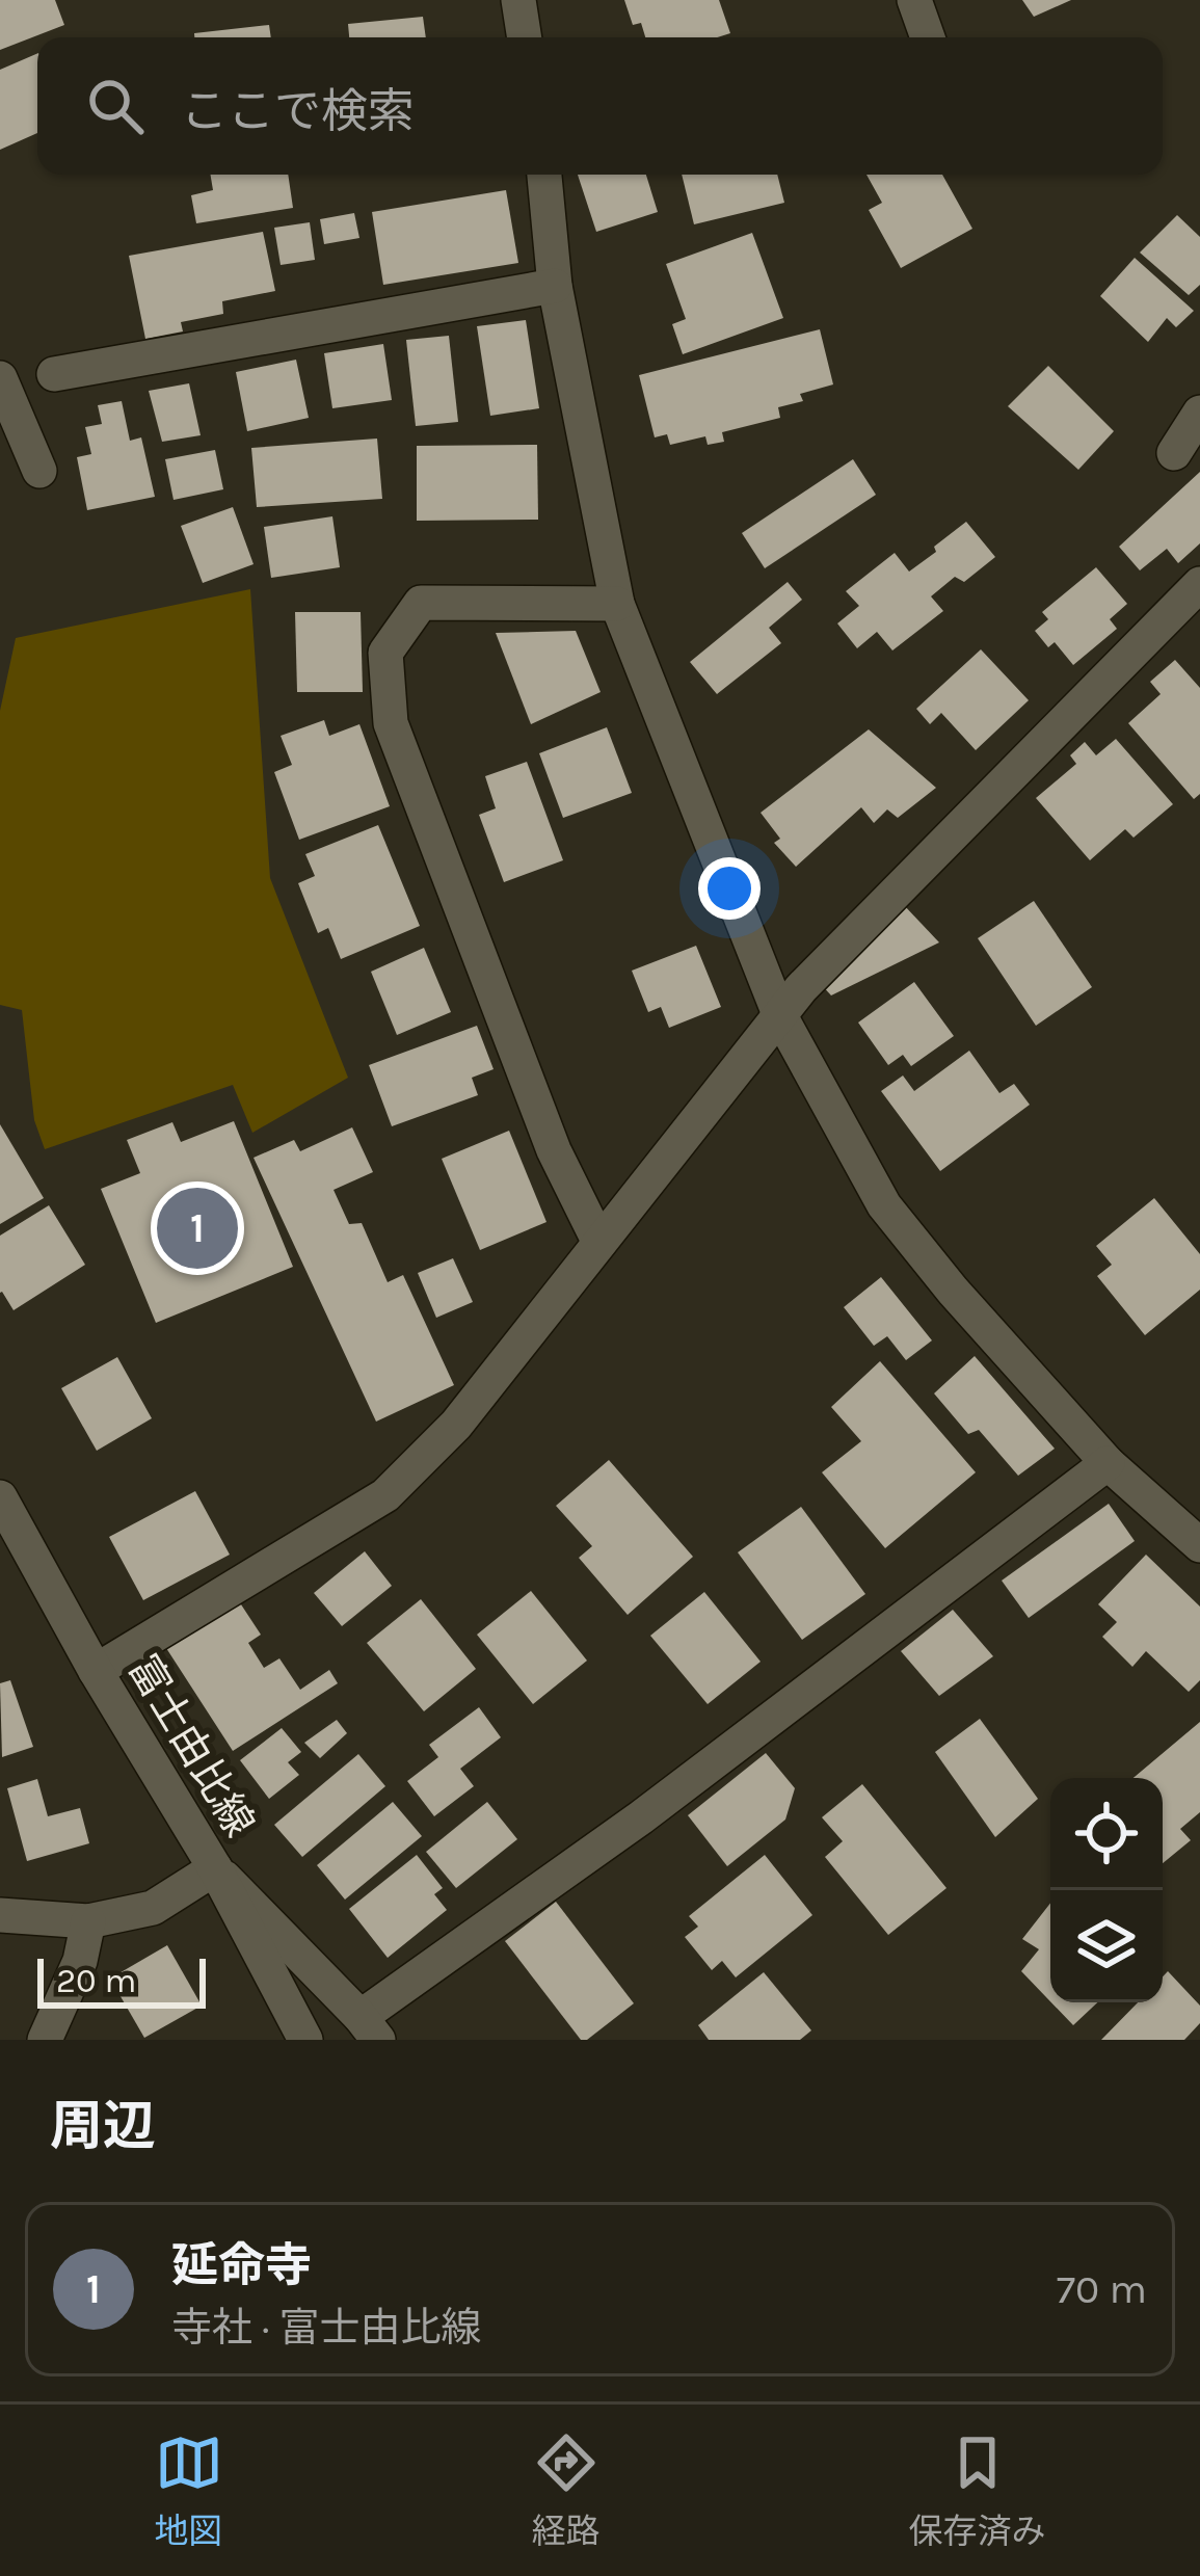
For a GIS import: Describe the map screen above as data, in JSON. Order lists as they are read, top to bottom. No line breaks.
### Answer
{"streets":{"street":["富士由比線"]},"scale_bar":"20 m","page":{"search":"ここで検索","pins":"1","scale":"20 m","heading":"周辺","list":[{"mark":"1","name":"延命寺","note":"寺社 · 富士由比線","value":"70 m"}],"nav":["地図","経路","保存済み"]}}
